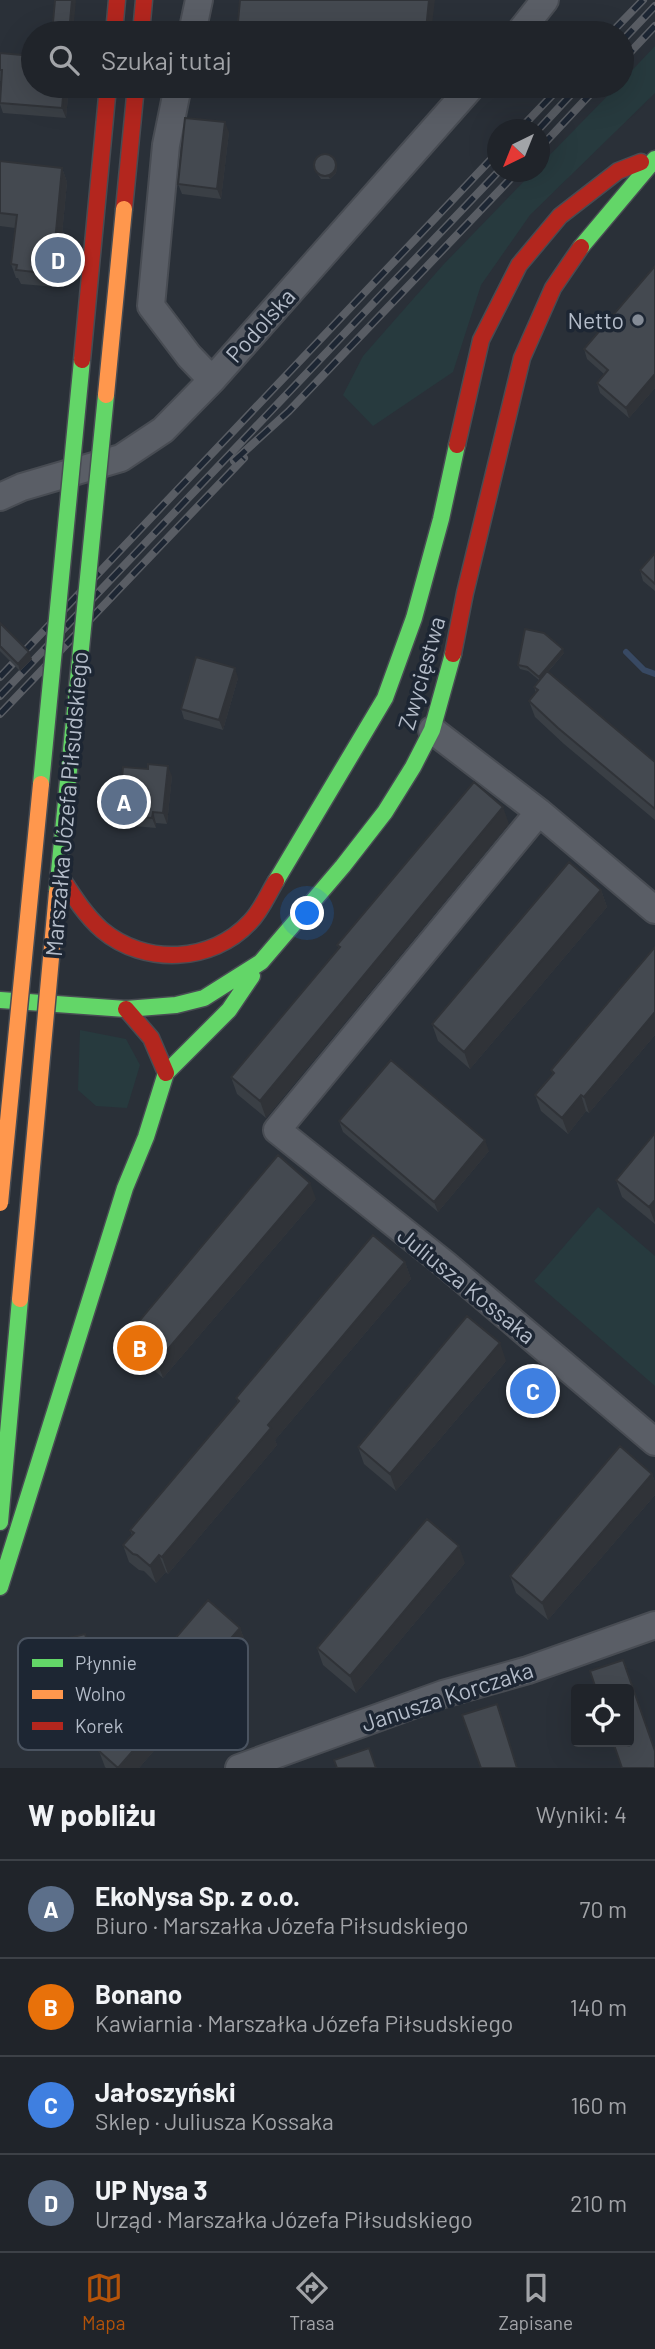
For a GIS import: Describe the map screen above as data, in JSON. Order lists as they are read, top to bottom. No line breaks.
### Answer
{"streets":{"main road":["Zwycięstwa","Marszałka Józefa Piłsudskiego"],"street":["Podolska","Juliusza Kossaka","Janusza Korczaka"]},"places":["Netto"],"legend":["Płynnie","Wolno","Korek"],"north":"bottom left","page":{"search":"Szukaj tutaj","pins":["D","A","B","C"],"heading":["W pobliżu","Wyniki: 4"],"list":[{"mark":"A","name":"EkoNysa Sp. z o.o.","note":"Biuro · Marszałka Józefa Piłsudskiego","value":"70 m"},{"mark":"B","name":"Bonano","note":"Kawiarnia · Marszałka Józefa Piłsudskiego","value":"140 m"},{"mark":"C","name":"Jałoszyński","note":"Sklep · Juliusza Kossaka","value":"160 m"},{"mark":"D","name":"UP Nysa 3","note":"Urząd · Marszałka Józefa Piłsudskiego","value":"210 m"}],"nav":["Mapa","Trasa","Zapisane"]}}
